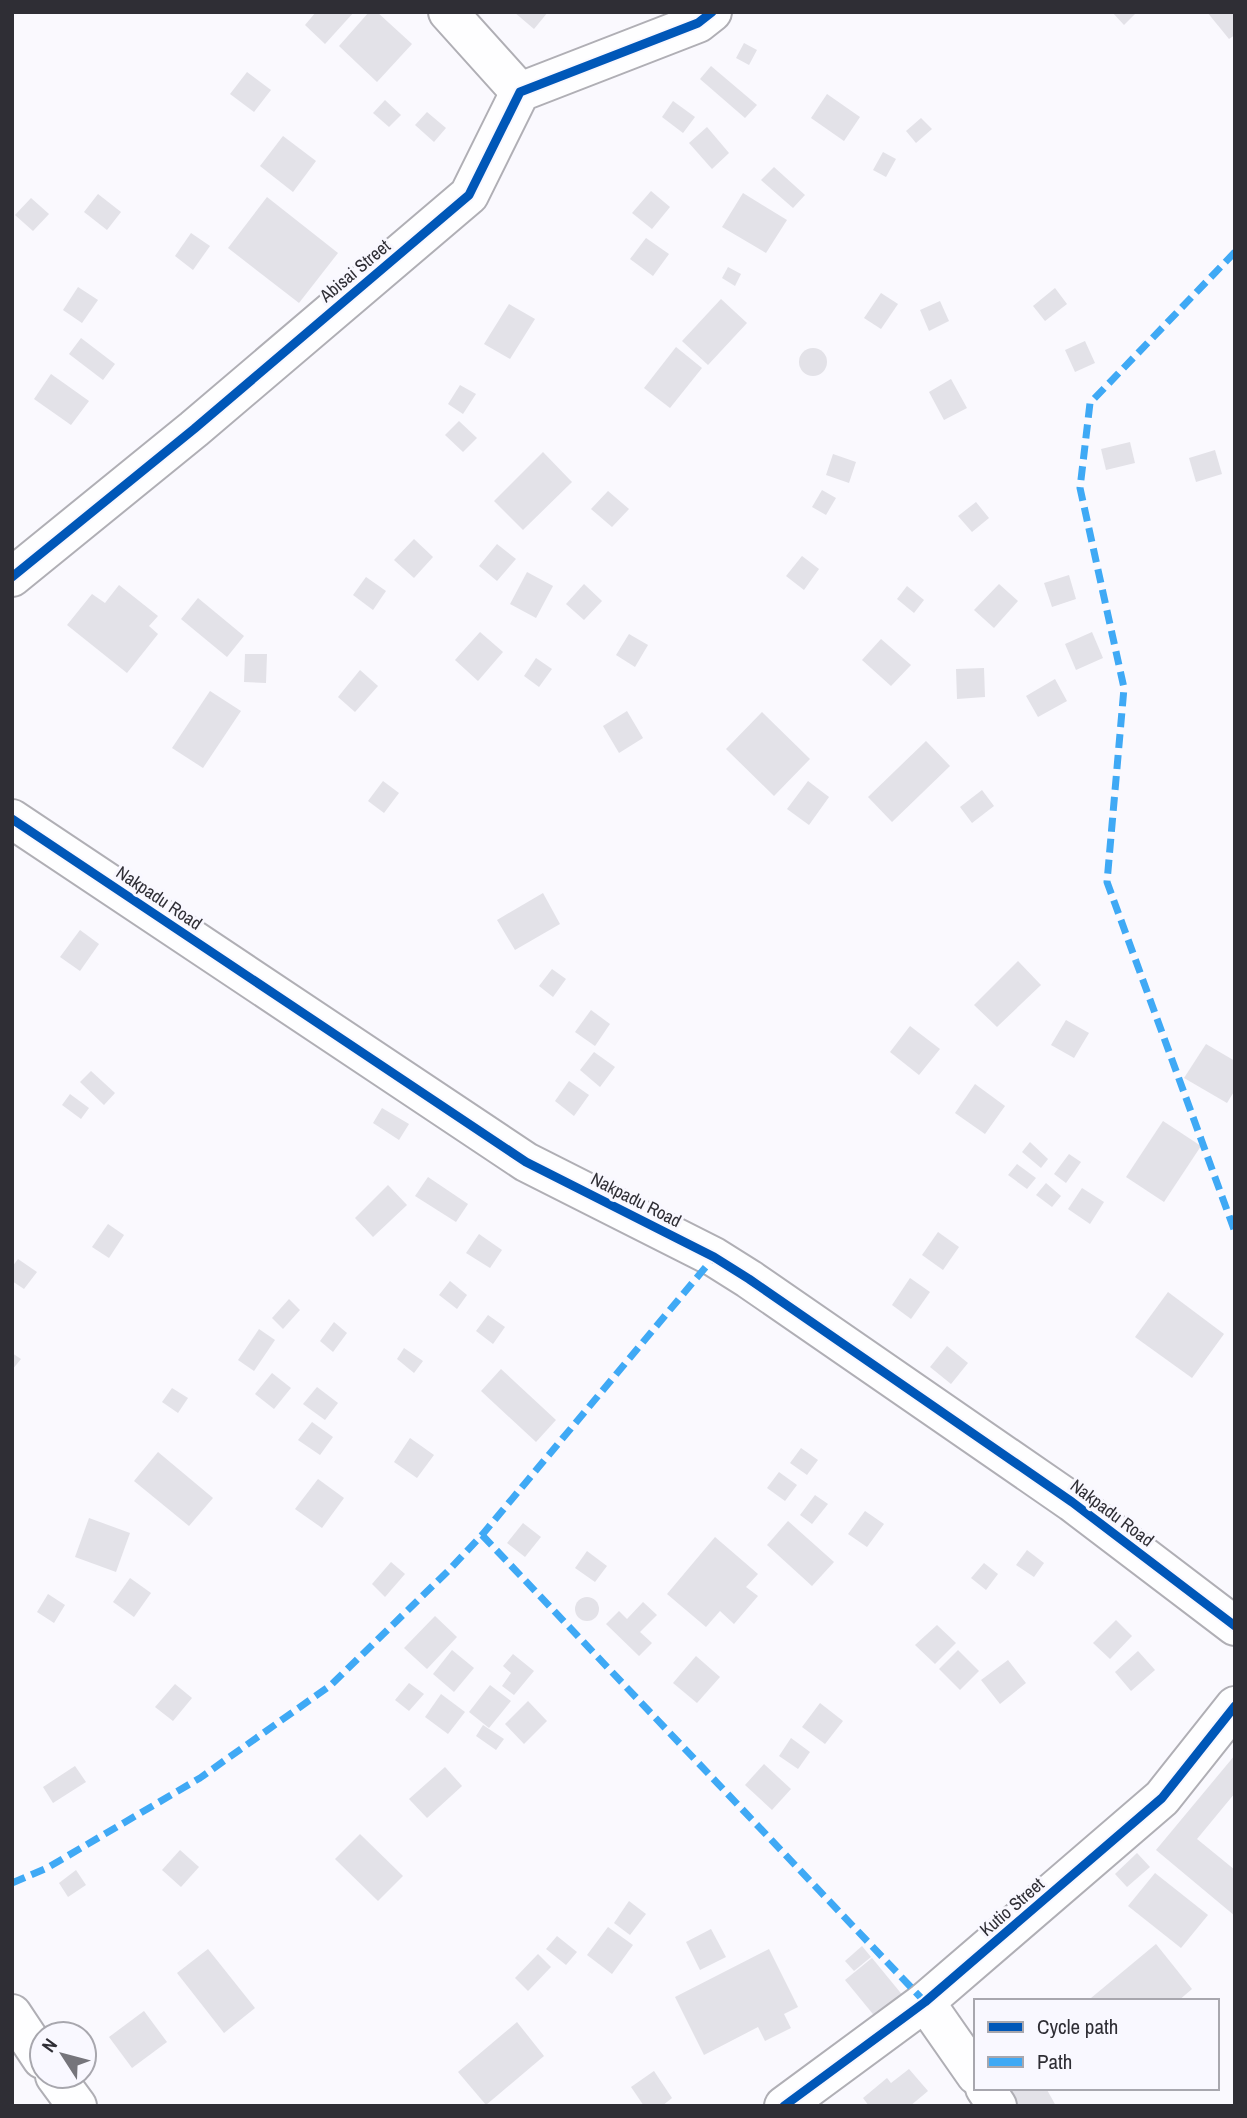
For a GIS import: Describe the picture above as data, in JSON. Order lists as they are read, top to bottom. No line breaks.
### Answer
{"streets":{"street":["Abisai Street","Nakpadu Road","Kutio Street"]},"legend":["Cycle path","Path"],"north":"top left"}
